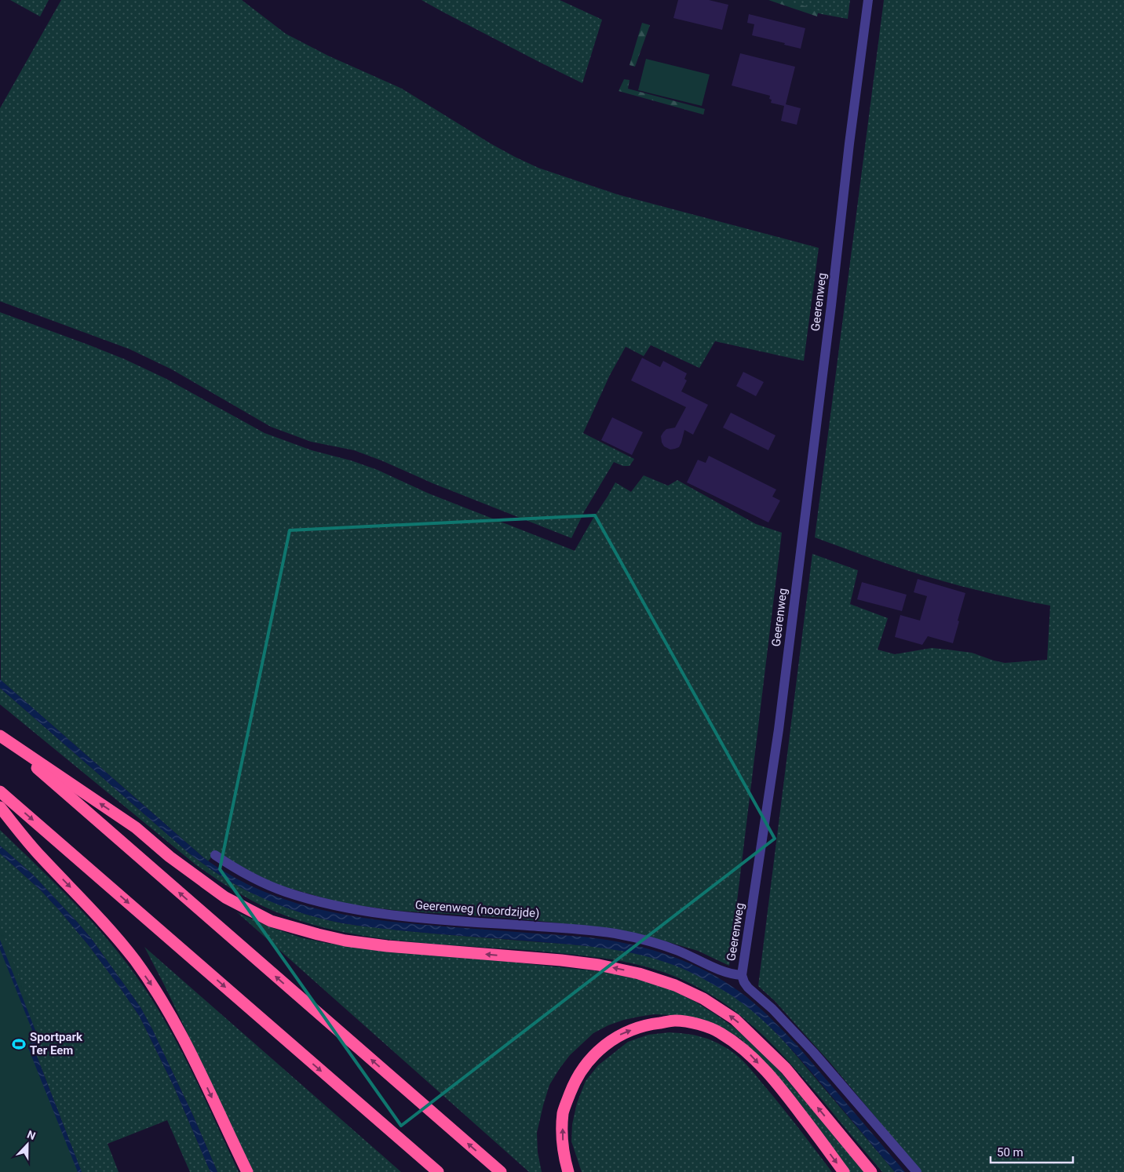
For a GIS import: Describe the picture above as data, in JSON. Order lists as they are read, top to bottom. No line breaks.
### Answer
{"streets":{"street":["Geerenweg","Geerenweg (noordzijde)"]},"crossings":[["Geerenweg","Geerenweg (noordzijde)"]],"places":{"sports":["Sportpark Ter Eem"]},"scale_bar":"50 m","north":"top"}
